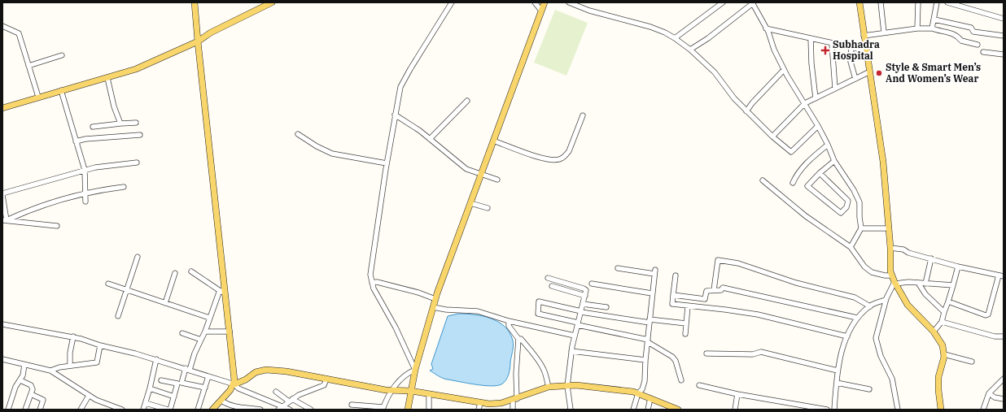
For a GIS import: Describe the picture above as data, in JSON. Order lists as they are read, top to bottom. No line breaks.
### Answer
{"places":{"health":["Subhadra Hospital"],"other":["Style & Smart Men’s And Women’s Wear"]}}
